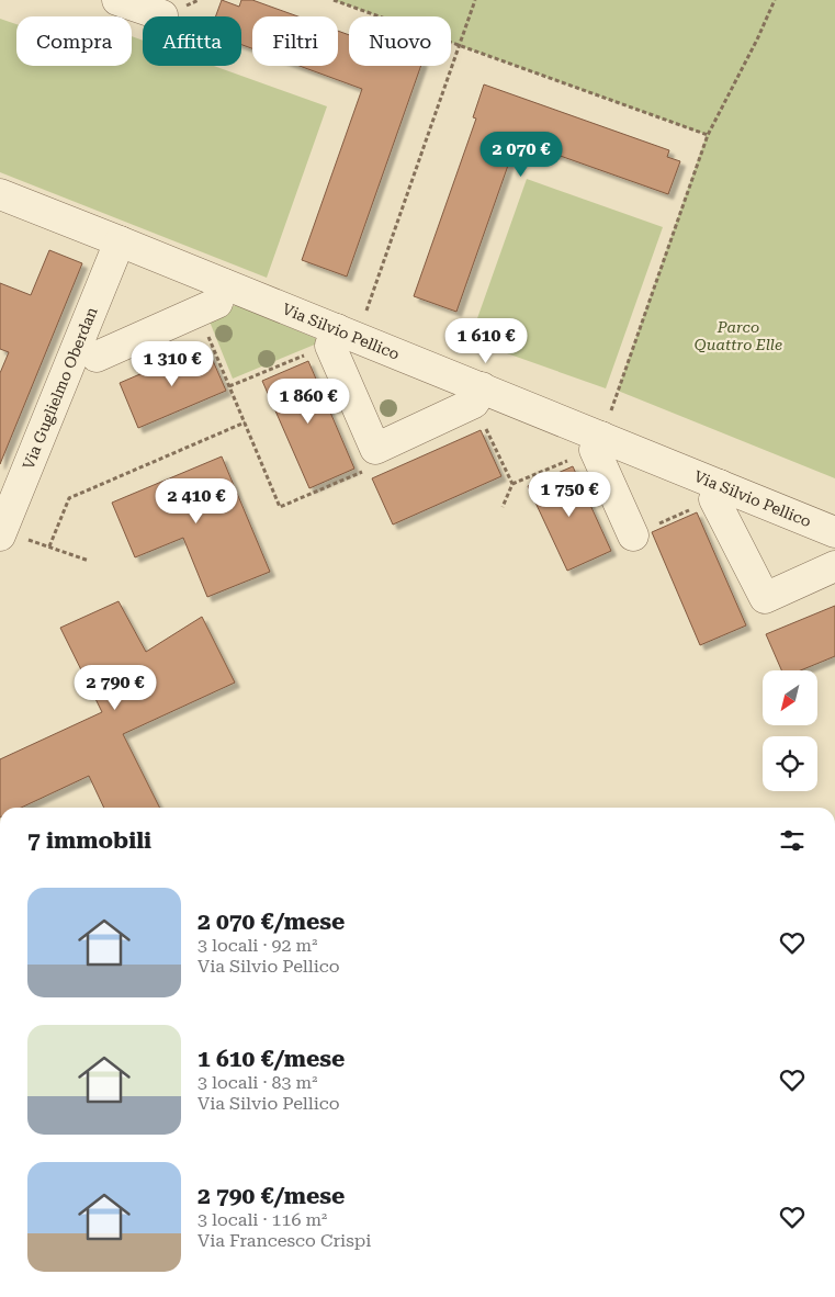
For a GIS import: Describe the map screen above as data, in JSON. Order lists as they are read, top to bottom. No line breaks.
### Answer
{"streets":{"street":["Via Silvio Pellico","Via Guglielmo Oberdan"]},"crossings":[["Via Silvio Pellico","Via Guglielmo Oberdan"]],"parks":["Parco Quattro Elle"],"north":"bottom left","page":{"chip":["Compra","Affitta","Filtri","Nuovo"],"price":["2 070 €","1 610 €","1 310 €","1 860 €","1 750 €","2 410 €","2 790 €"],"heading":"7 immobili","list":[{"name":"2 070 €/mese","note":"3 locali · 92 m² · Via Silvio Pellico"},{"name":"1 610 €/mese","note":"3 locali · 83 m² · Via Silvio Pellico"},{"name":"2 790 €/mese","note":"3 locali · 116 m² · Via Francesco Crispi"}]}}
